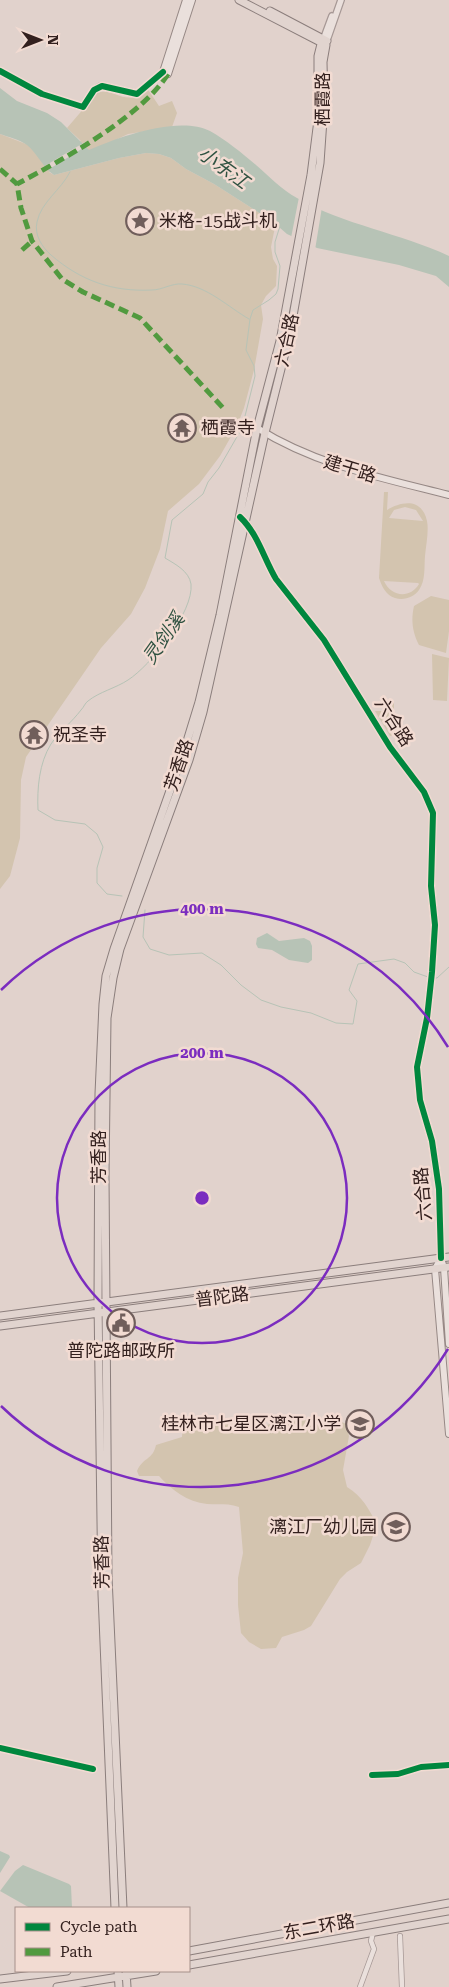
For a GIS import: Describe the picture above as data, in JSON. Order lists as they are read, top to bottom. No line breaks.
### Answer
{"streets":{"main road":["栖霞路","六合路","建干路","芳香路","普陀路","东二环路"]},"crossings":[["栖霞路","六合路"],["六合路","建干路"],["六合路","芳香路"],["六合路","普陀路"],["建干路","芳香路"],["芳香路","普陀路"]],"water":["小东江","灵剑溪"],"places":{"place":["米格-15战斗机"],"temple":["栖霞寺","祝圣寺"],"public building":["普陀路邮政所"],"school or university":["桂林市七星区漓江小学","漓江厂幼儿园"]},"legend":["Cycle path","Path"],"north":"right","rings":["400 m","200 m"]}
